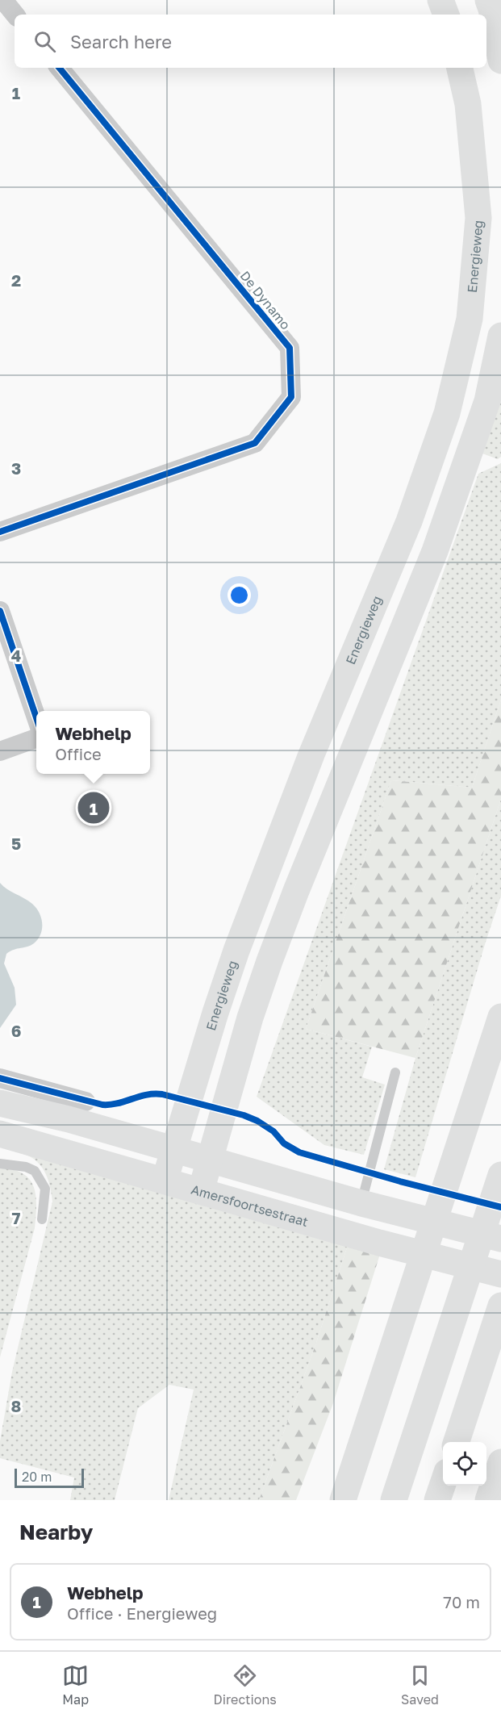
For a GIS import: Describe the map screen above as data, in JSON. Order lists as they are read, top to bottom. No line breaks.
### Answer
{"streets":{"main road":["Energieweg","Amersfoortsestraat"],"street":["De Dynamo"]},"crossings":[["Energieweg","Amersfoortsestraat"]],"scale_bar":"20 m","page":{"search":"Search here","popup":["Webhelp","Office"],"pins":"1","scale":"20 m","heading":"Nearby","list":[{"mark":"1","name":"Webhelp","note":"Office · Energieweg","value":"70 m"}],"nav":["Map","Directions","Saved"]},"grid":{"rows":["1","2","3","4","5","6","7","8"]}}
